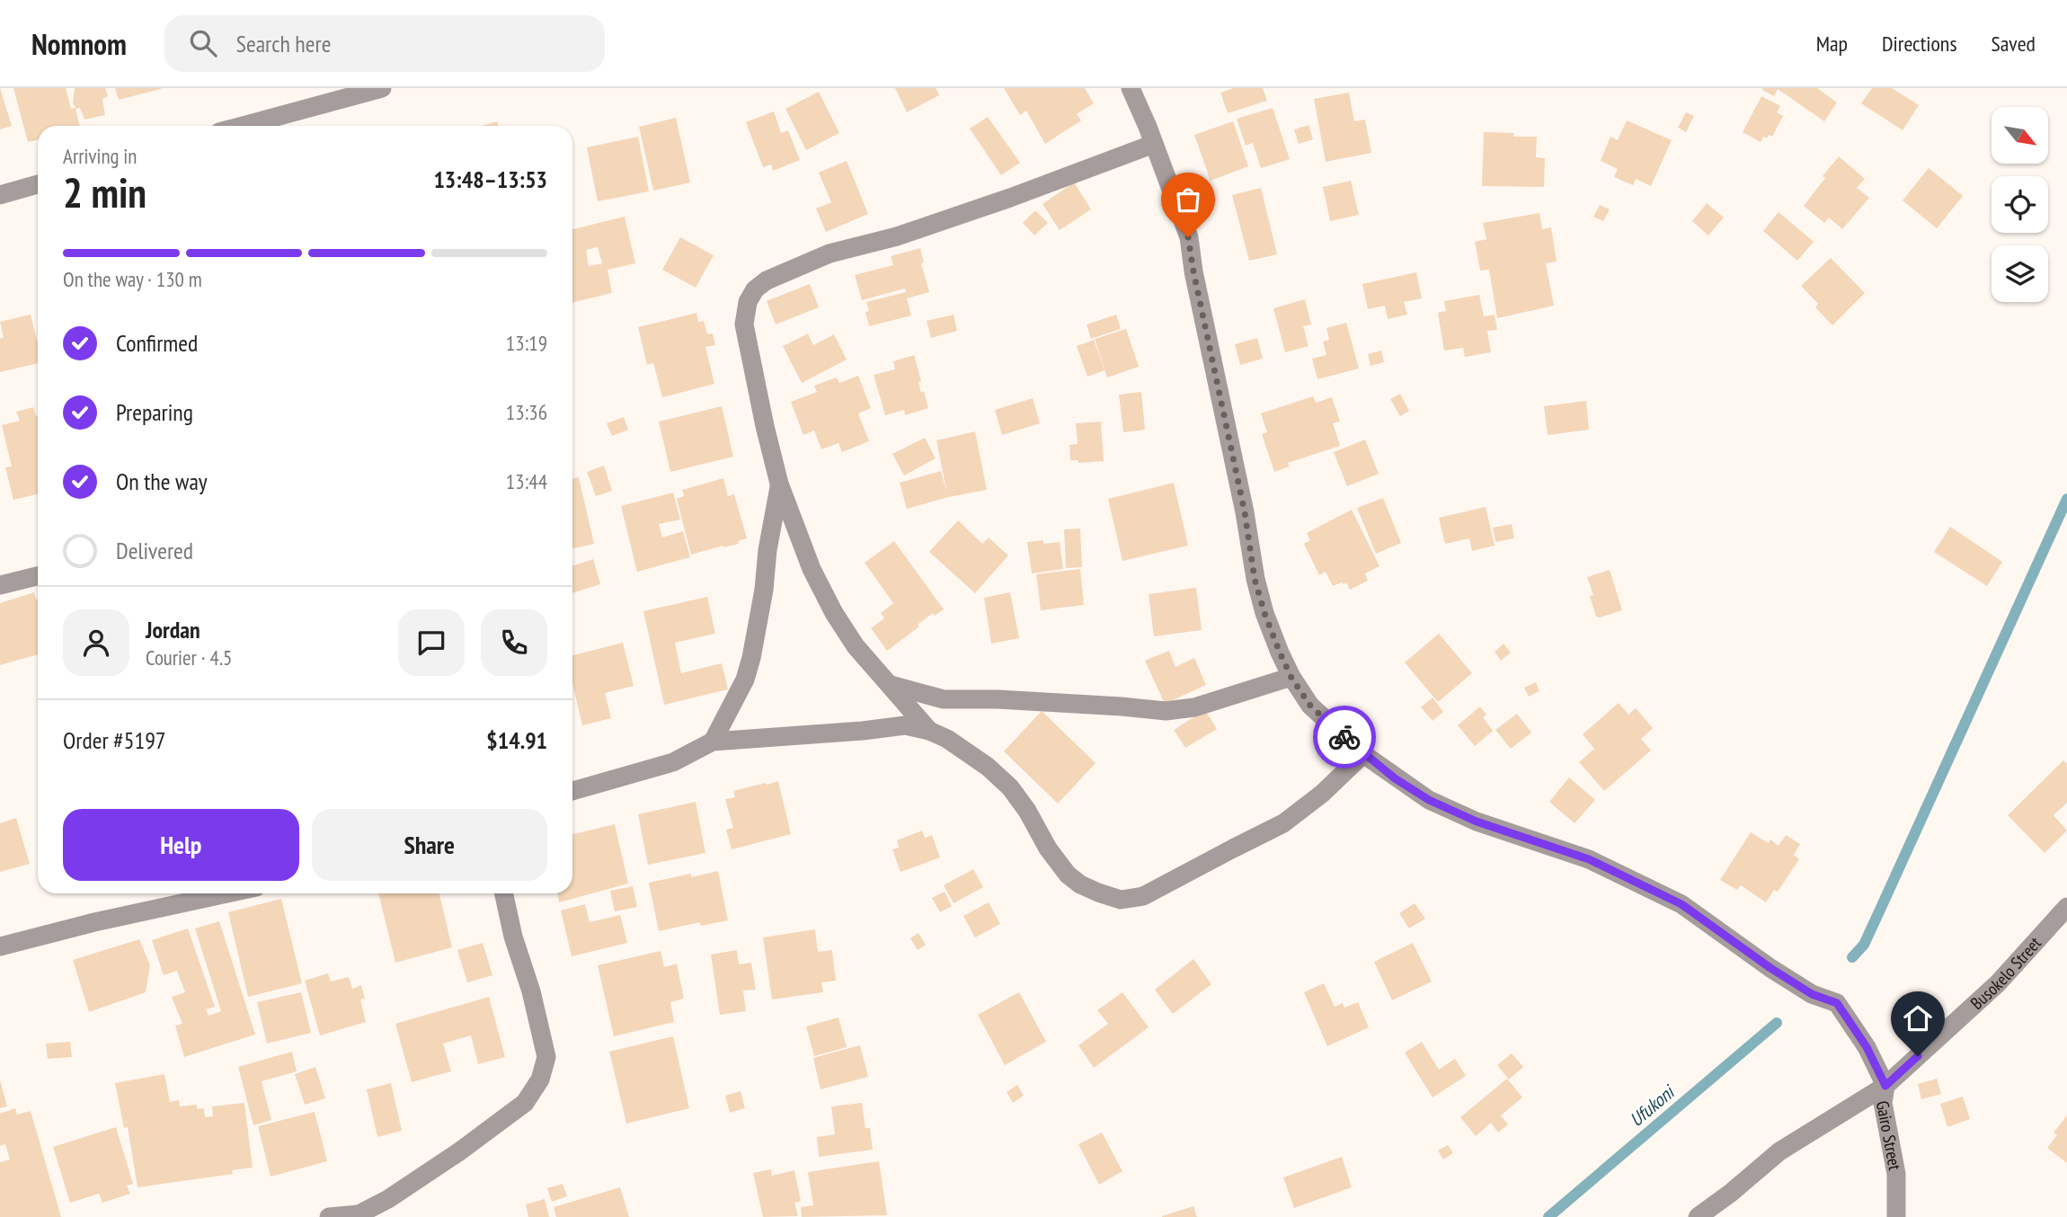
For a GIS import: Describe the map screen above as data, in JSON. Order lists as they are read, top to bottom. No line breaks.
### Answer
{"streets":{"street":["Busokelo Street","Gairo Street"]},"crossings":[["Busokelo Street","Gairo Street"]],"water":["Ufukoni"],"north":"bottom right","page":{"header":"Nomnom","search":"Search here","nav":["Map","Directions","Saved"],"heading":["2 min","Arriving in","13:48–13:53"],"panel":["Jordan","Courier · 4.5","Order #5197","$14.91"],"bar":"On the way · 130 m","list":[["Confirmed","13:19"],["Preparing","13:36"],["On the way","13:44"],"Delivered"],"buttons":["Help","Share"]}}
